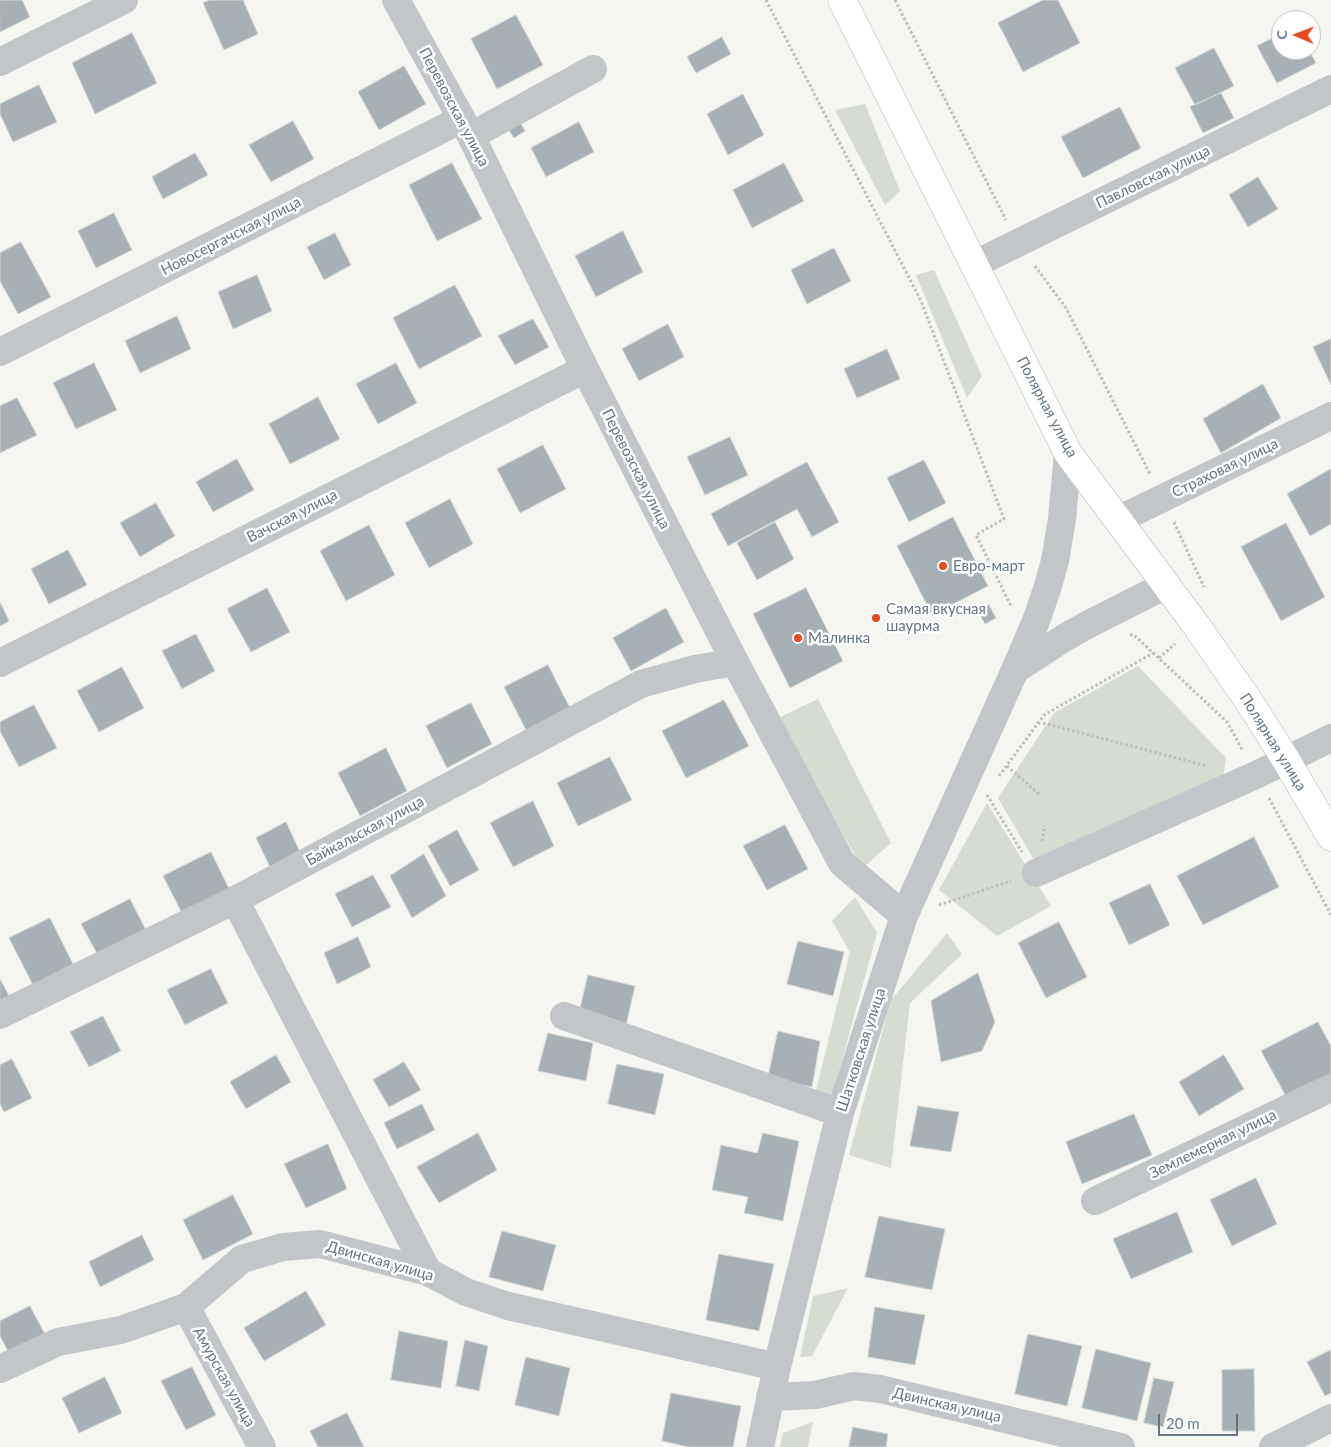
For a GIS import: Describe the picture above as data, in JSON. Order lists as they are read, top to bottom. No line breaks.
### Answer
{"streets":{"main road":["Полярная улица"],"street":["Перевозская улица","Павловская улица","Новосергачская улица","Страховая улица","Вачская улица","Байкальская улица","Шатковская улица","Землемерная улица","Двинская улица","Амурская улица"]},"crossings":[["Перевозская улица","Новосергачская улица"],["Перевозская улица","Вачская улица"],["Перевозская улица","Байкальская улица"],["Перевозская улица","Шатковская улица"],["Павловская улица","Полярная улица"],["Полярная улица","Страховая улица"],["Полярная улица","Шатковская улица"],["Шатковская улица","Двинская улица"],["Двинская улица","Амурская улица"]],"places":["Евро-март","Самая вкусная шаурма","Малинка"],"scale_bar":"20 m","north":"left"}
